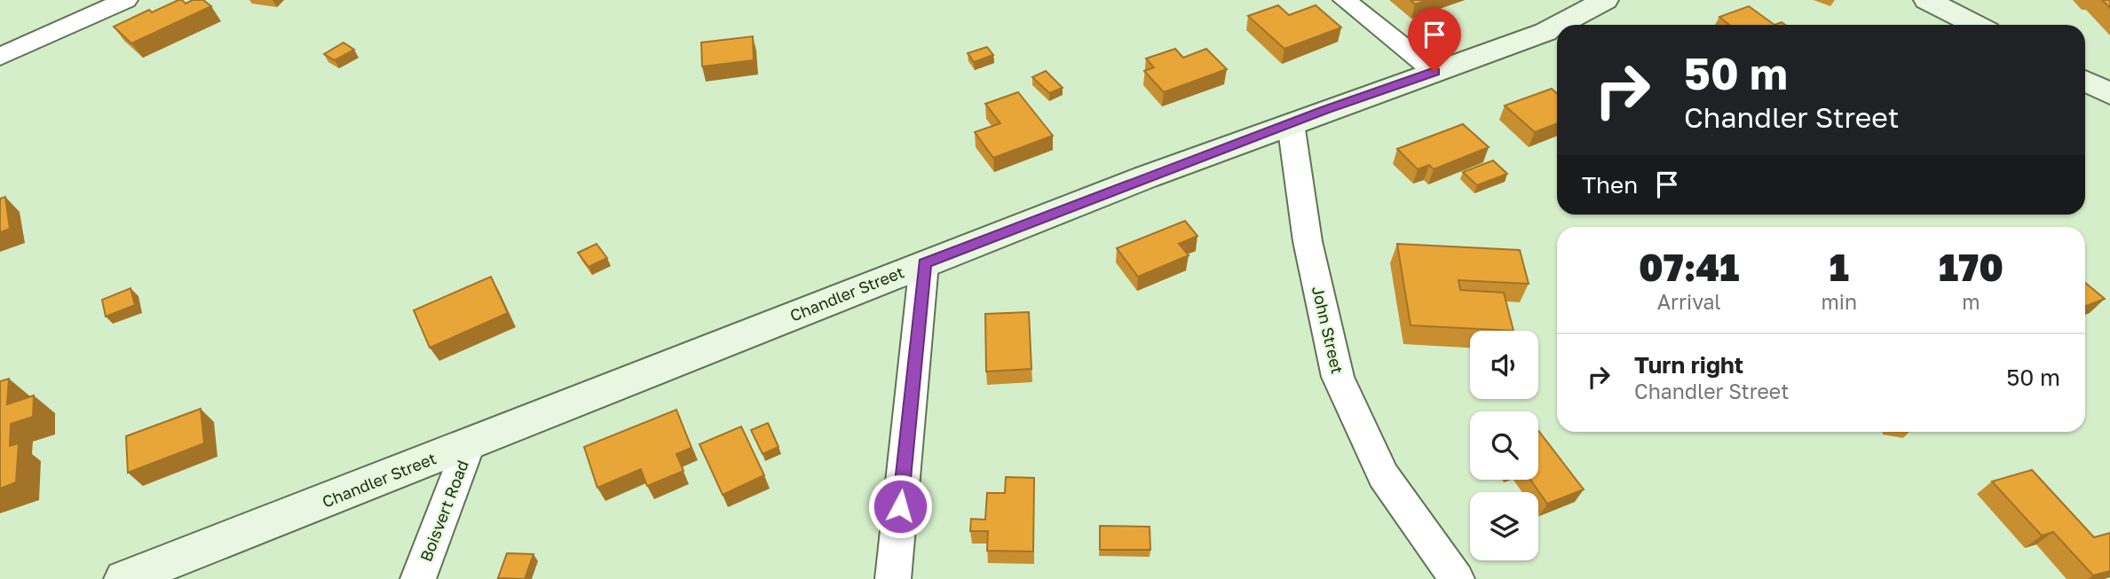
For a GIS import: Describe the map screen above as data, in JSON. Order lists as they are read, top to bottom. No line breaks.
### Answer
{"streets":{"main road":["Chandler Street"],"street":["John Street","Boisvert Road"]},"crossings":[["Chandler Street","John Street"],["Chandler Street","Boisvert Road"]],"page":{"turn":["50 m","Chandler Street"],"then":"Then","eta":["07:41","Arrival","1","min","170","m"],"list":[{"name":"Turn right","note":"Chandler Street","value":"50 m"}]}}
